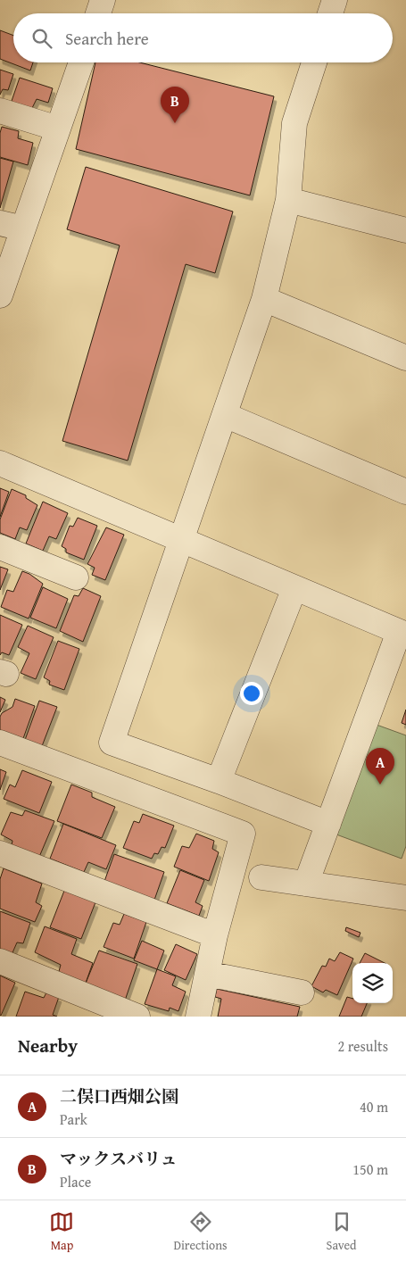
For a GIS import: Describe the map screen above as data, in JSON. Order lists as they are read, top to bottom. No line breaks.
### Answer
{"page":{"search":"Search here","pins":["B","A"],"heading":["Nearby","2 results"],"list":[{"mark":"A","name":"二俣口西畑公園","note":"Park","value":"40 m"},{"mark":"B","name":"マックスバリュ","note":"Place","value":"150 m"}],"nav":["Map","Directions","Saved"]}}
